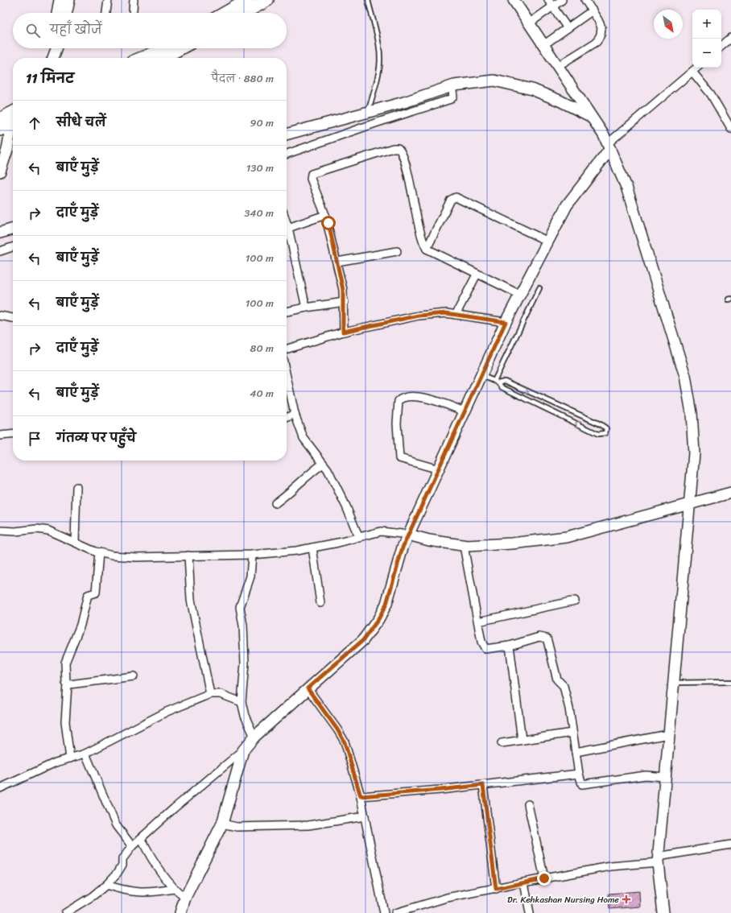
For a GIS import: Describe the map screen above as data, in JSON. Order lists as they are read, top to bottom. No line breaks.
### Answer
{"places":{"health":["Dr. Kehkashan Nursing Home"]},"north":"bottom right","page":{"map_buttons":["+","−"],"search":"यहाँ खोजें","heading":["11 मिनट","पैदल · 880 m"],"list":[["सीधे चलें","90 m"],["बाएँ मुड़ें","130 m"],["दाएँ मुड़ें","340 m"],["बाएँ मुड़ें","100 m"],["बाएँ मुड़ें","100 m"],["दाएँ मुड़ें","80 m"],["बाएँ मुड़ें","40 m"],"गंतव्य पर पहुँचे"]}}
